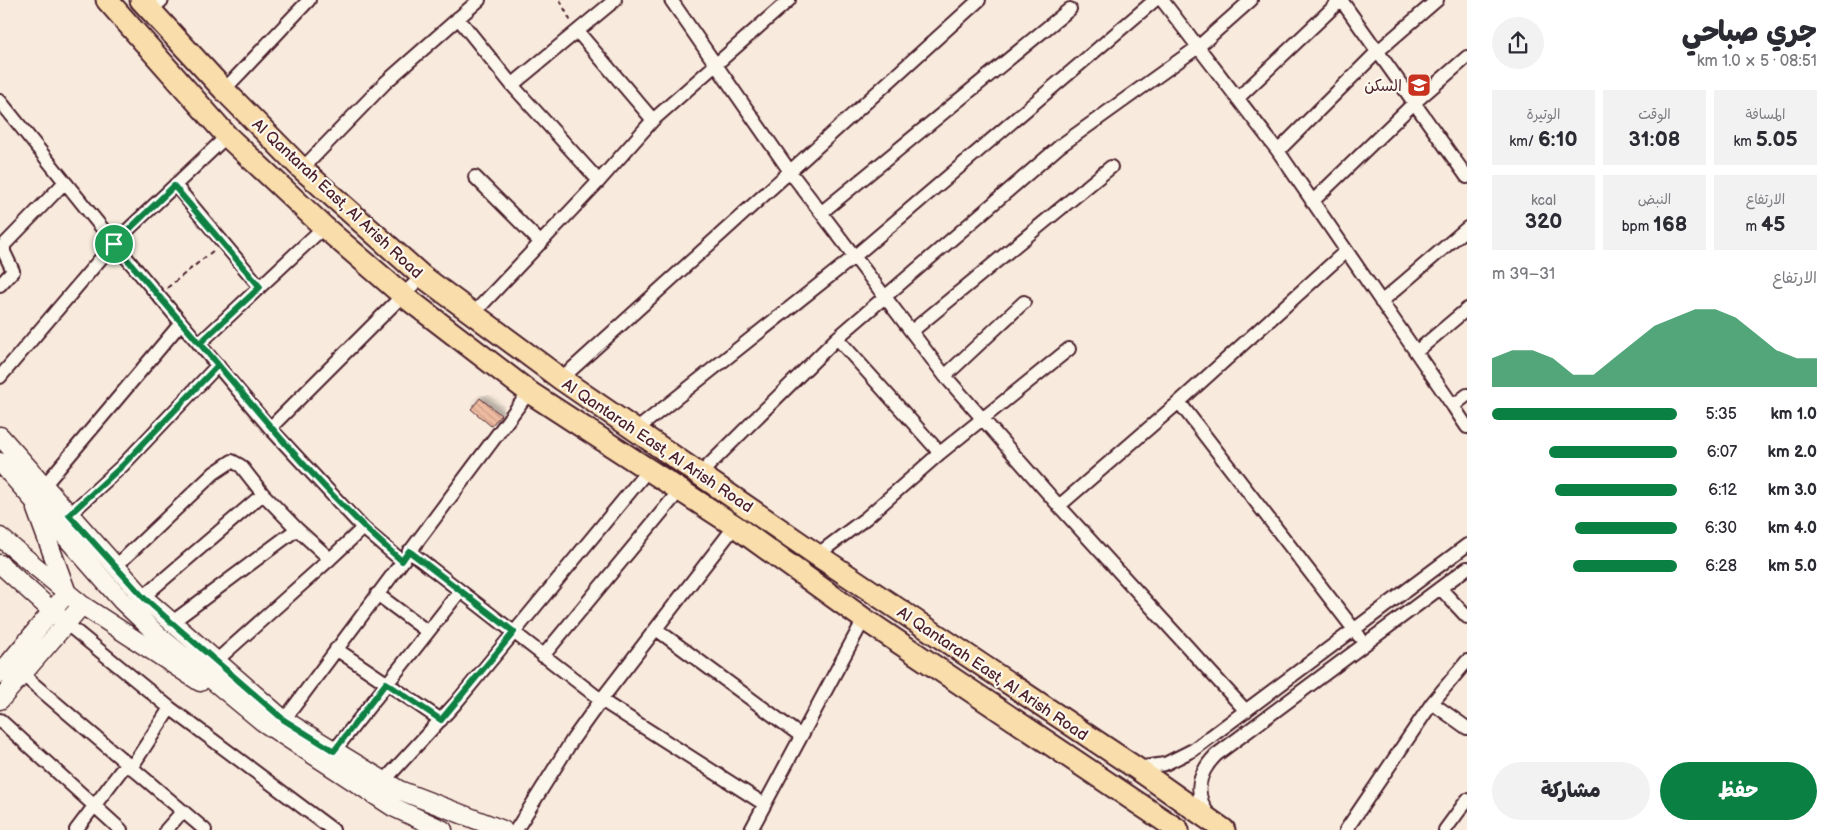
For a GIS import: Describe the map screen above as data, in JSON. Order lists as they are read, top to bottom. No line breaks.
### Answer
{"streets":{"highway":["Al Qantarah East, Al Arish Road"]},"places":{"school or university":["السكن"]},"page":{"heading":["جري صباحي","08:51 · 5 × 1.0 km"],"stats":[["المسافة","5.05 km"],["الوقت","31:08"],["الوتيرة","6:10 /km"],["الارتفاع","45 m"],["النبض","168 bpm"],["kcal","320"]],"chart":["الارتفاع","31–39 m"],"list":[{"name":"1.0 km","note":"5:35"},{"name":"2.0 km","note":"6:07"},{"name":"3.0 km","note":"6:12"},{"name":"4.0 km","note":"6:30"},{"name":"5.0 km","note":"6:28"}],"buttons":["حفظ","مشاركة"]}}
